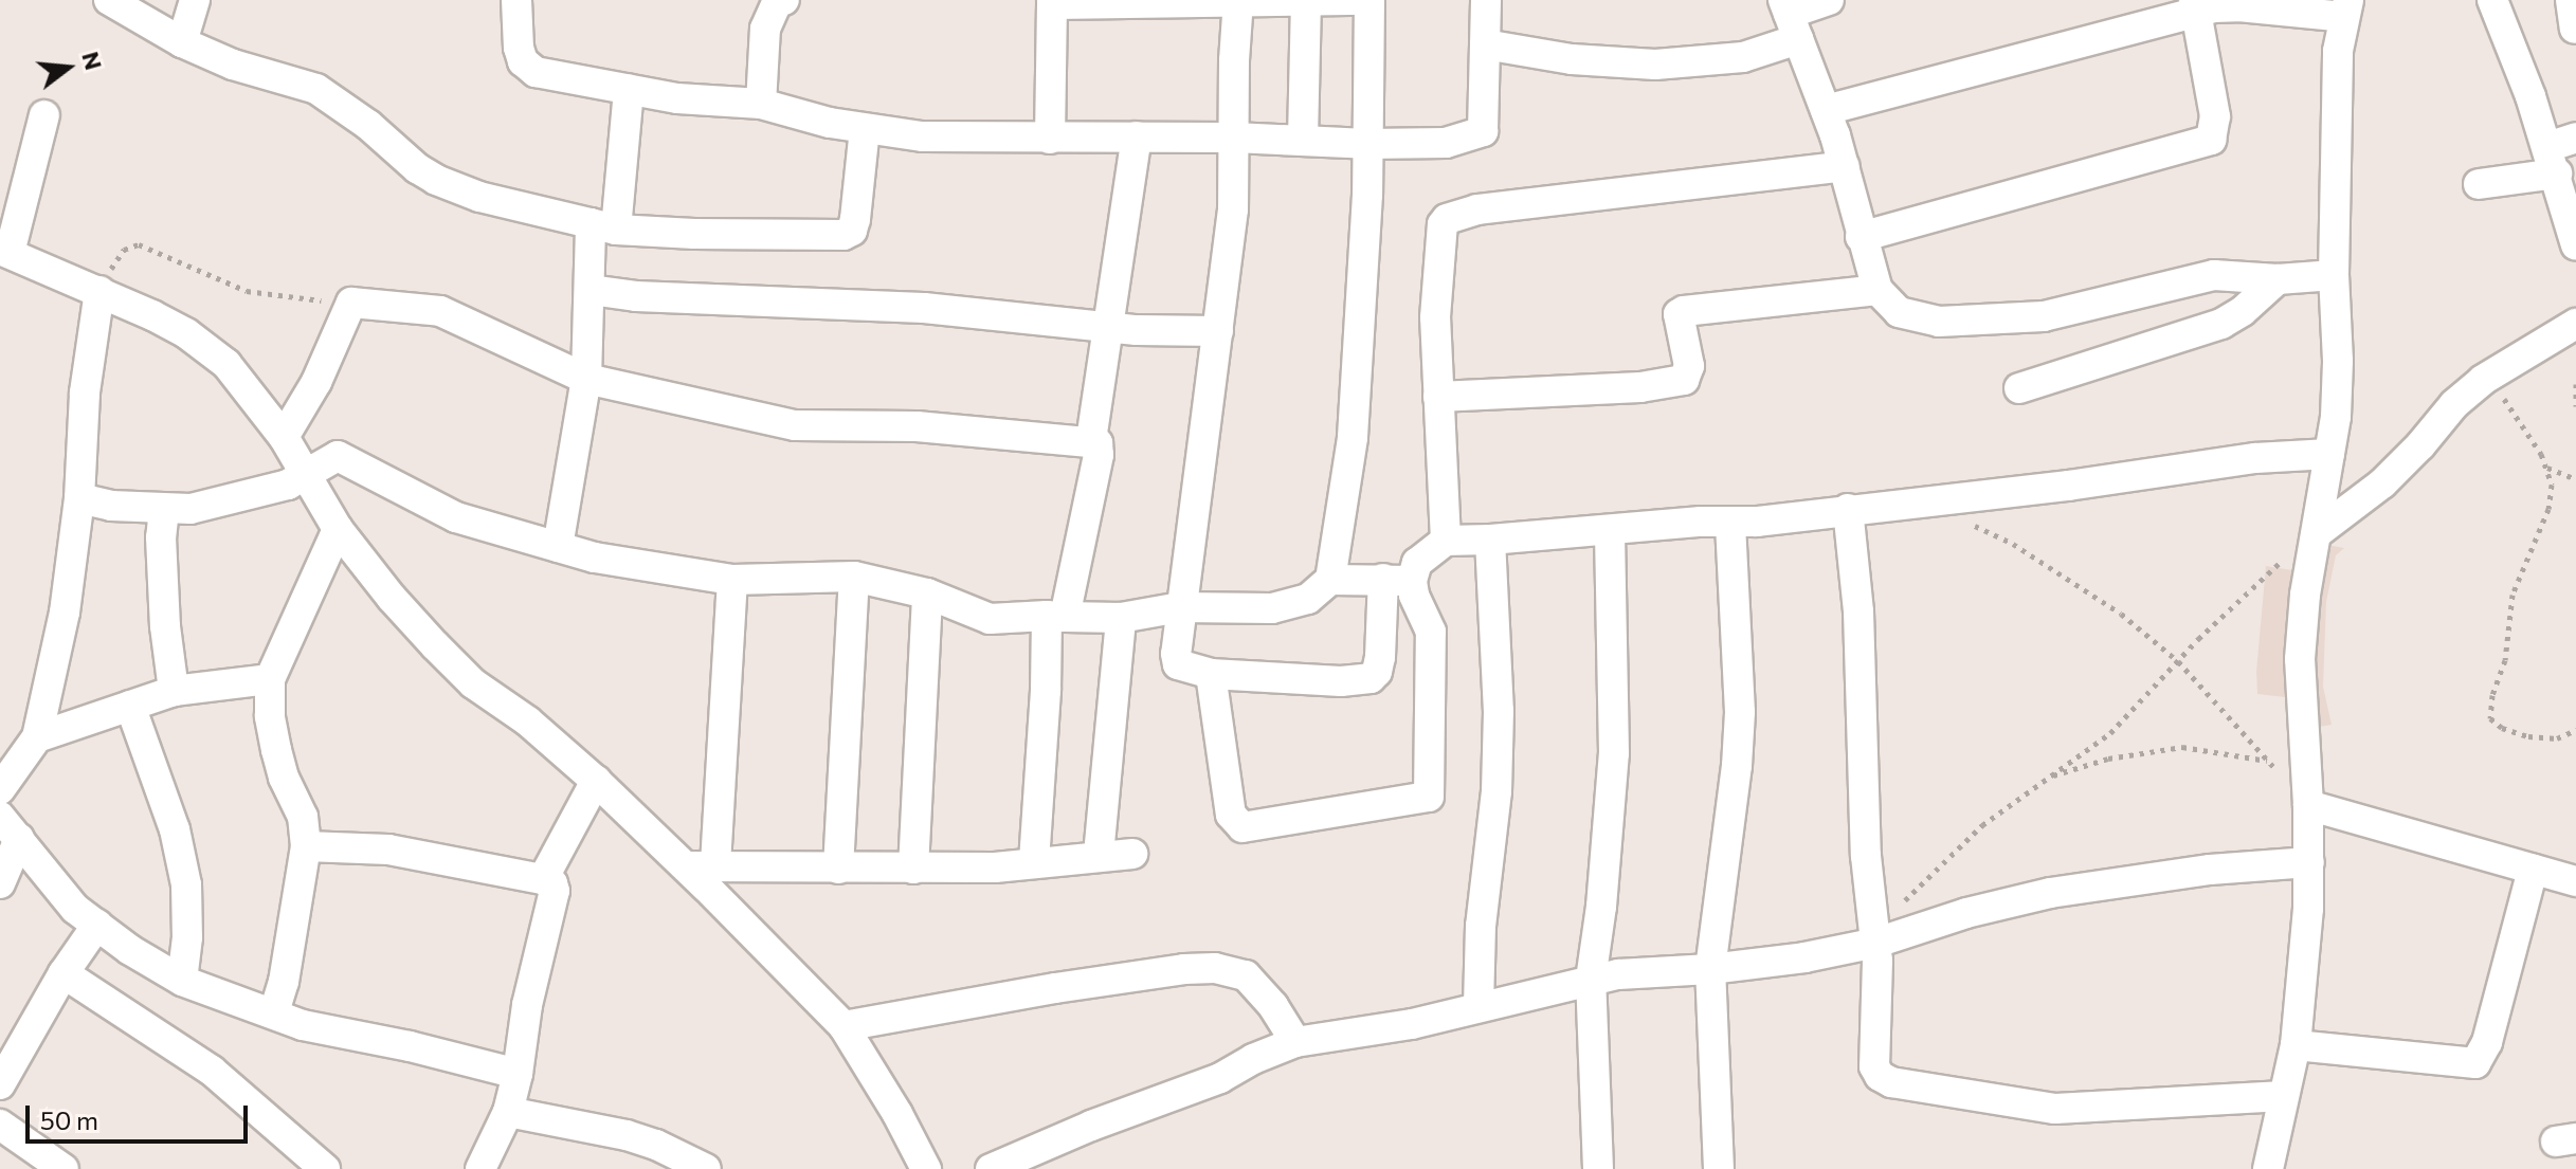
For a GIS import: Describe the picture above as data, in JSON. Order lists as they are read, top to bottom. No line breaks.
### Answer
{"scale_bar":"50 m","north":"right"}
